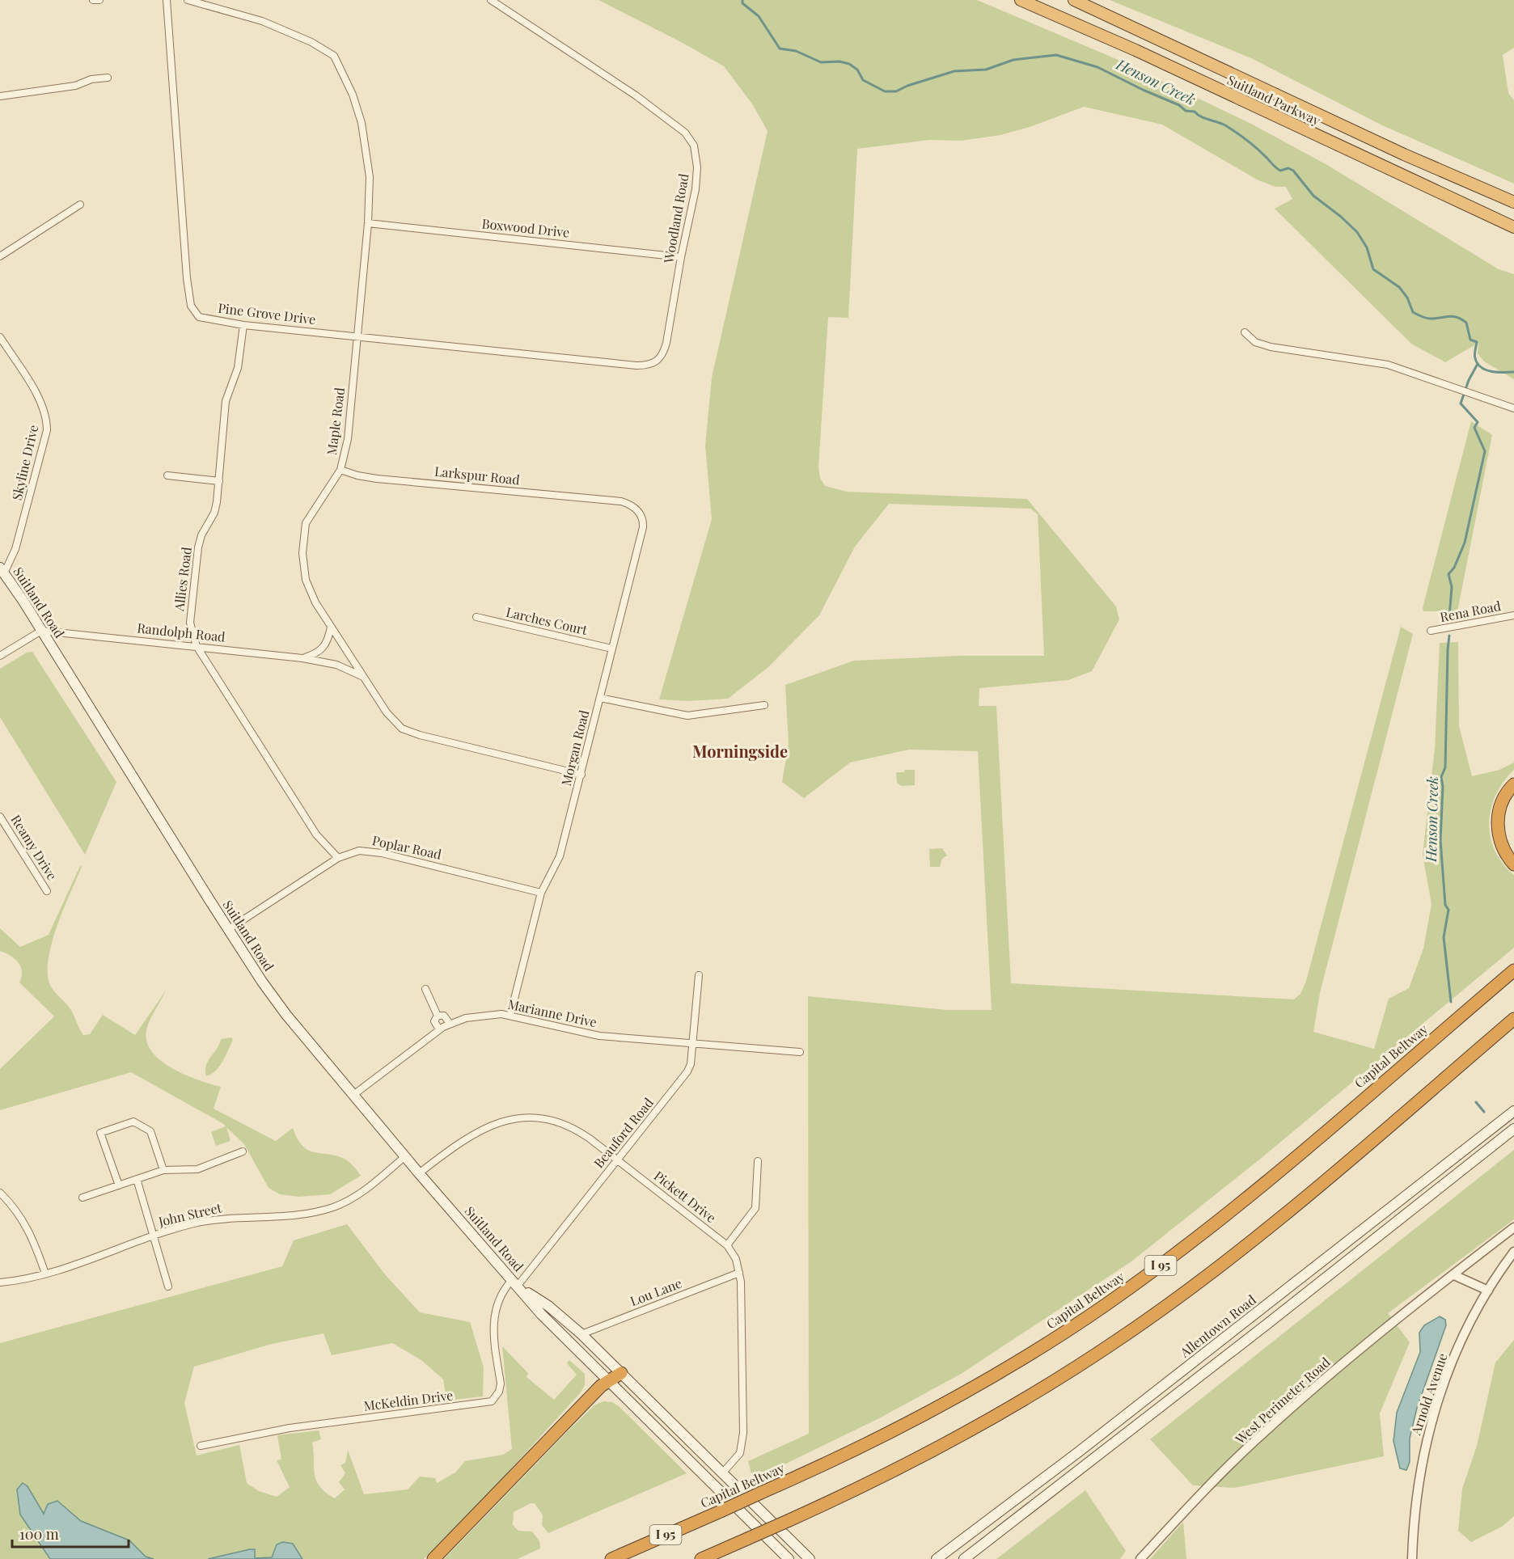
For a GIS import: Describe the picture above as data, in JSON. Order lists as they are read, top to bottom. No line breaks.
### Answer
{"streets":{"highway":["Suitland Parkway","Capital Beltway","I 95"],"main road":["Suitland Road","Allentown Road"],"street":["Woodland Road","Boxwood Drive","Pine Grove Drive","Maple Road","Skyline Drive","Larkspur Road","Allies Road","Rena Road","Larches Court","Randolph Road","Morgan Road","Reamy Drive","Poplar Road","Marianne Drive","Beauford Road","Pickett Drive","John Street","Lou Lane","Arnold Avenue","McKeldin Drive","West Perimeter Road"]},"crossings":[["Woodland Road","Boxwood Drive"],["Woodland Road","Pine Grove Drive"],["Boxwood Drive","Maple Road"],["Pine Grove Drive","Maple Road"],["Pine Grove Drive","Allies Road"],["Maple Road","Larkspur Road"],["Maple Road","Randolph Road"],["Maple Road","Morgan Road"],["Skyline Drive","Suitland Road"],["Larkspur Road","Morgan Road"],["Allies Road","Randolph Road"],["Allies Road","Poplar Road"],["Suitland Road","Randolph Road"],["Suitland Road","Poplar Road"],["Suitland Road","Marianne Drive"],["Suitland Road","Beauford Road"],["Suitland Road","Pickett Drive"],["Suitland Road","John Street"],["Suitland Road","Lou Lane"],["Suitland Road","McKeldin Drive"],["Larches Court","Morgan Road"],["Morgan Road","Poplar Road"],["Morgan Road","Marianne Drive"],["Marianne Drive","Beauford Road"],["Beauford Road","Pickett Drive"],["Beauford Road","McKeldin Drive"],["Pickett Drive","Lou Lane"]],"districts":["Morningside"],"water":["Henson Creek"],"scale_bar":"100 m"}
